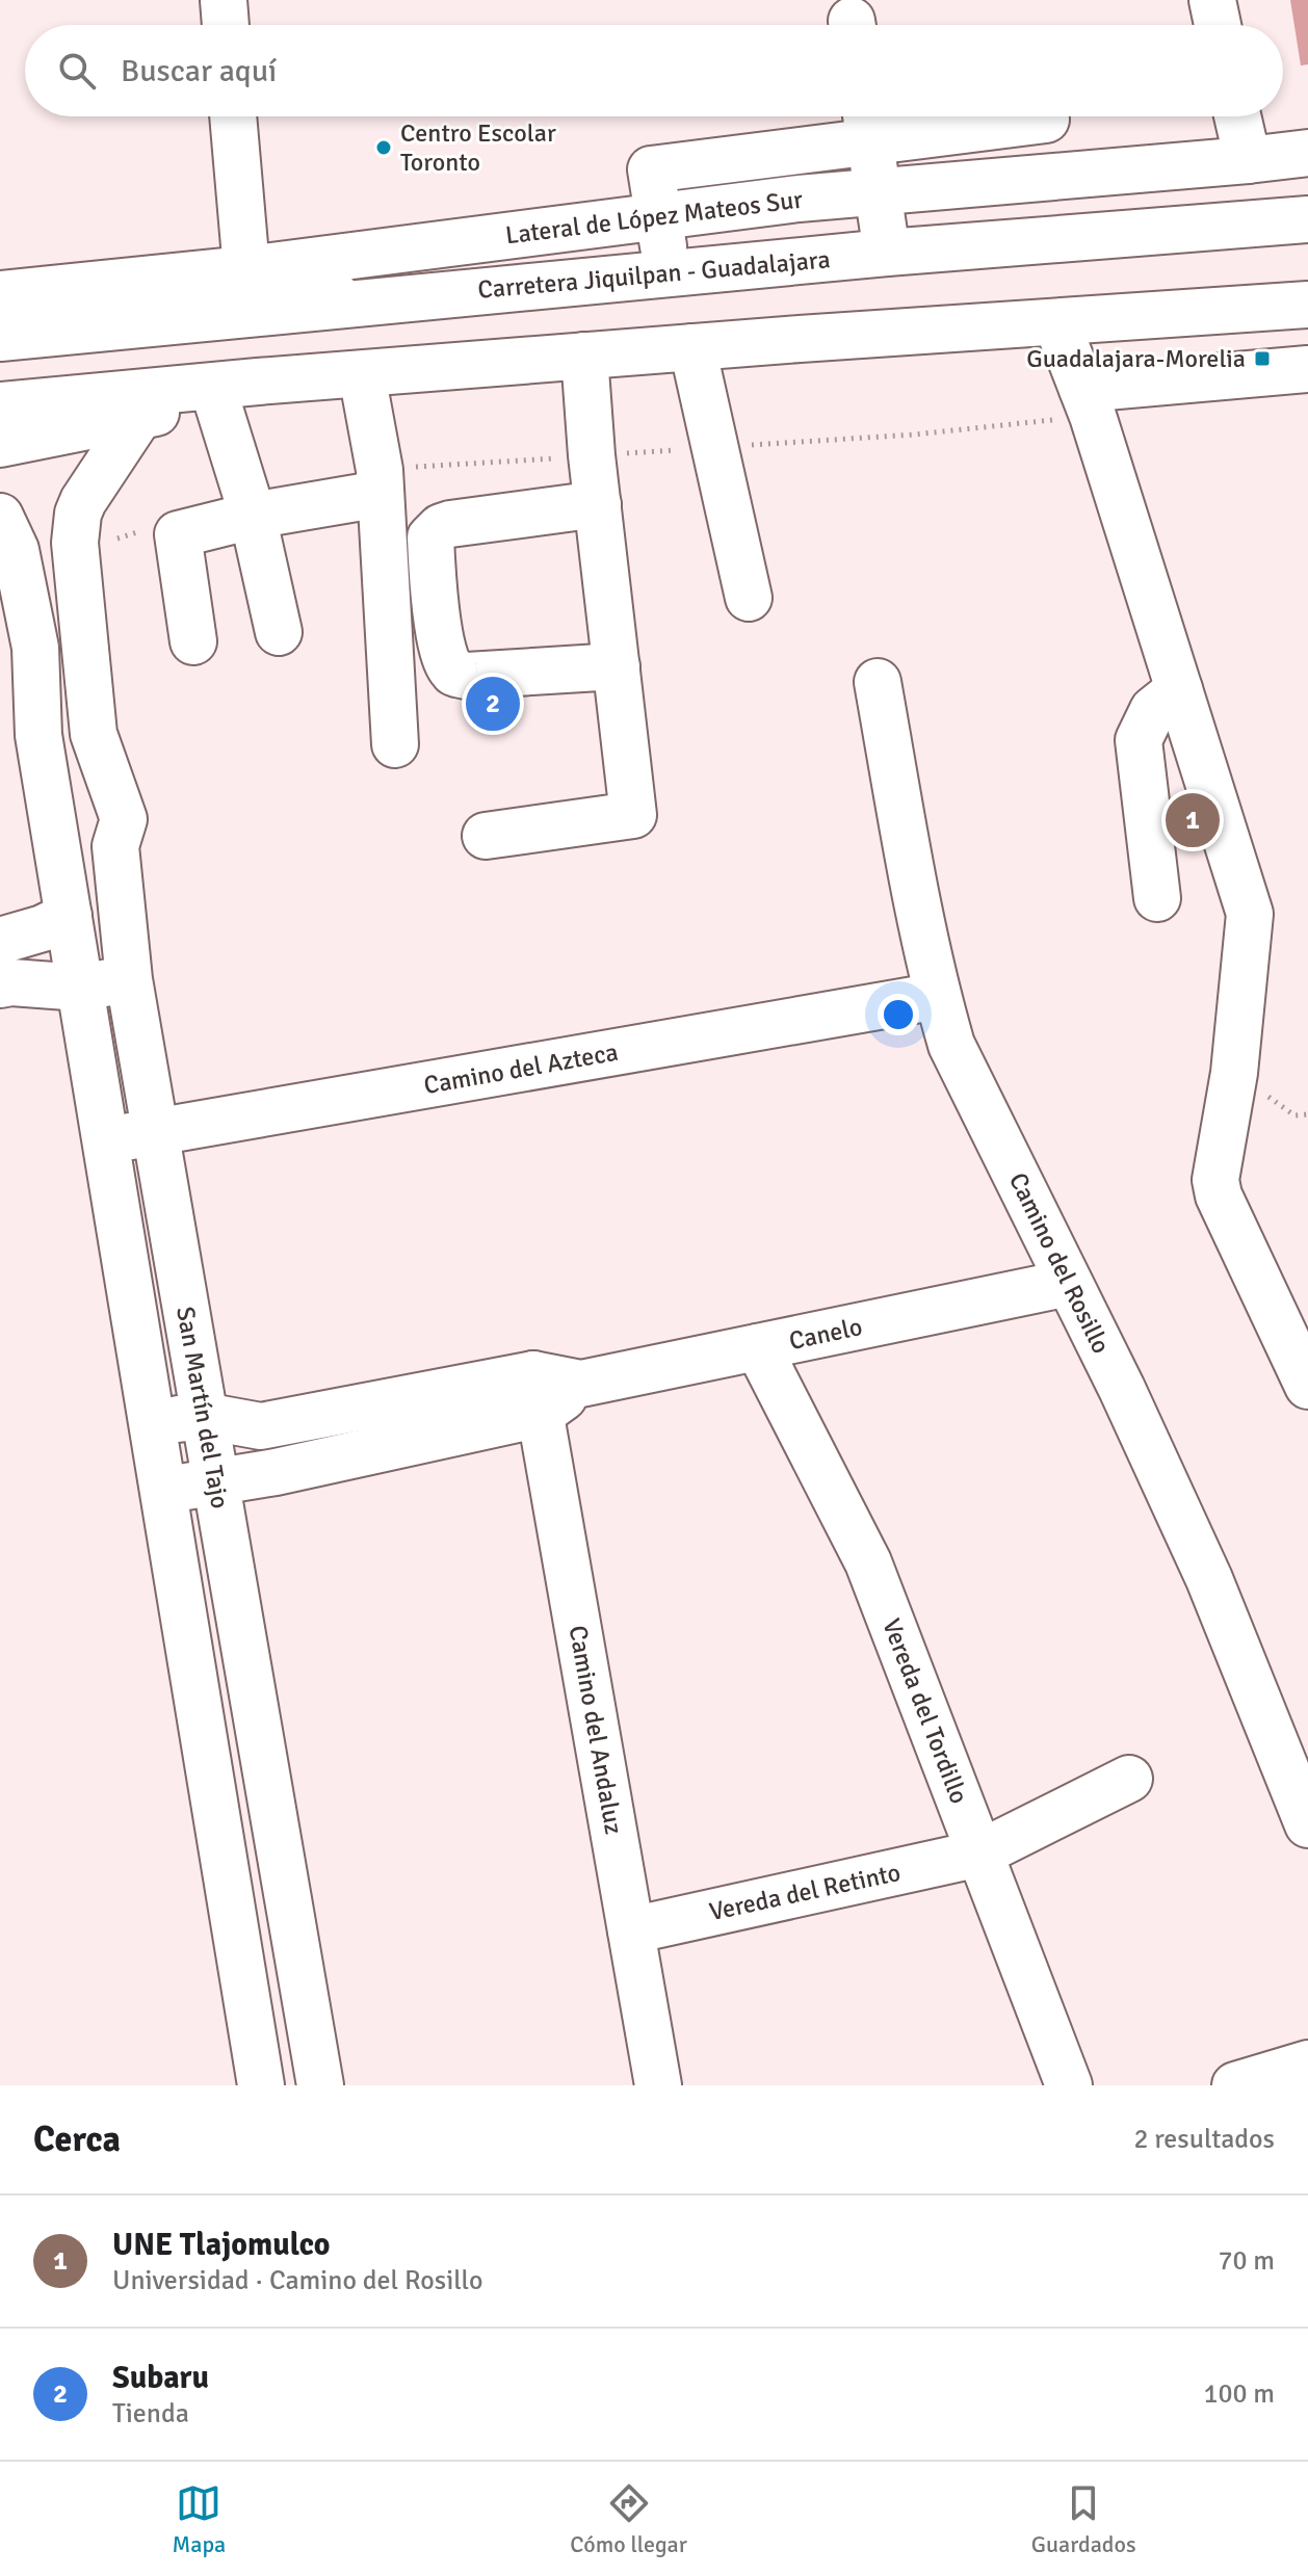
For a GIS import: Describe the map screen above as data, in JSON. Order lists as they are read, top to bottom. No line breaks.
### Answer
{"streets":{"main road":["Lateral de López Mateos Sur","Carretera Jiquilpan - Guadalajara","Camino del Azteca","Camino del Rosillo","Canelo","San Martín del Tajo","Vereda del Tordillo","Camino del Andaluz","Vereda del Retinto"]},"crossings":[["Camino del Azteca","Camino del Rosillo"],["Camino del Azteca","San Martín del Tajo"],["Camino del Rosillo","Canelo"],["Canelo","San Martín del Tajo"],["Canelo","Vereda del Tordillo"],["Canelo","Camino del Andaluz"],["Vereda del Tordillo","Vereda del Retinto"],["Camino del Andaluz","Vereda del Retinto"]],"places":{"other":["Centro Escolar Toronto"],"transit":["Guadalajara-Morelia"]},"page":{"search":"Buscar aquí","pins":["2","1"],"heading":["Cerca","2 resultados"],"list":[{"mark":"1","name":"UNE Tlajomulco","note":"Universidad · Camino del Rosillo","value":"70 m"},{"mark":"2","name":"Subaru","note":"Tienda","value":"100 m"}],"nav":["Mapa","Cómo llegar","Guardados"]}}
